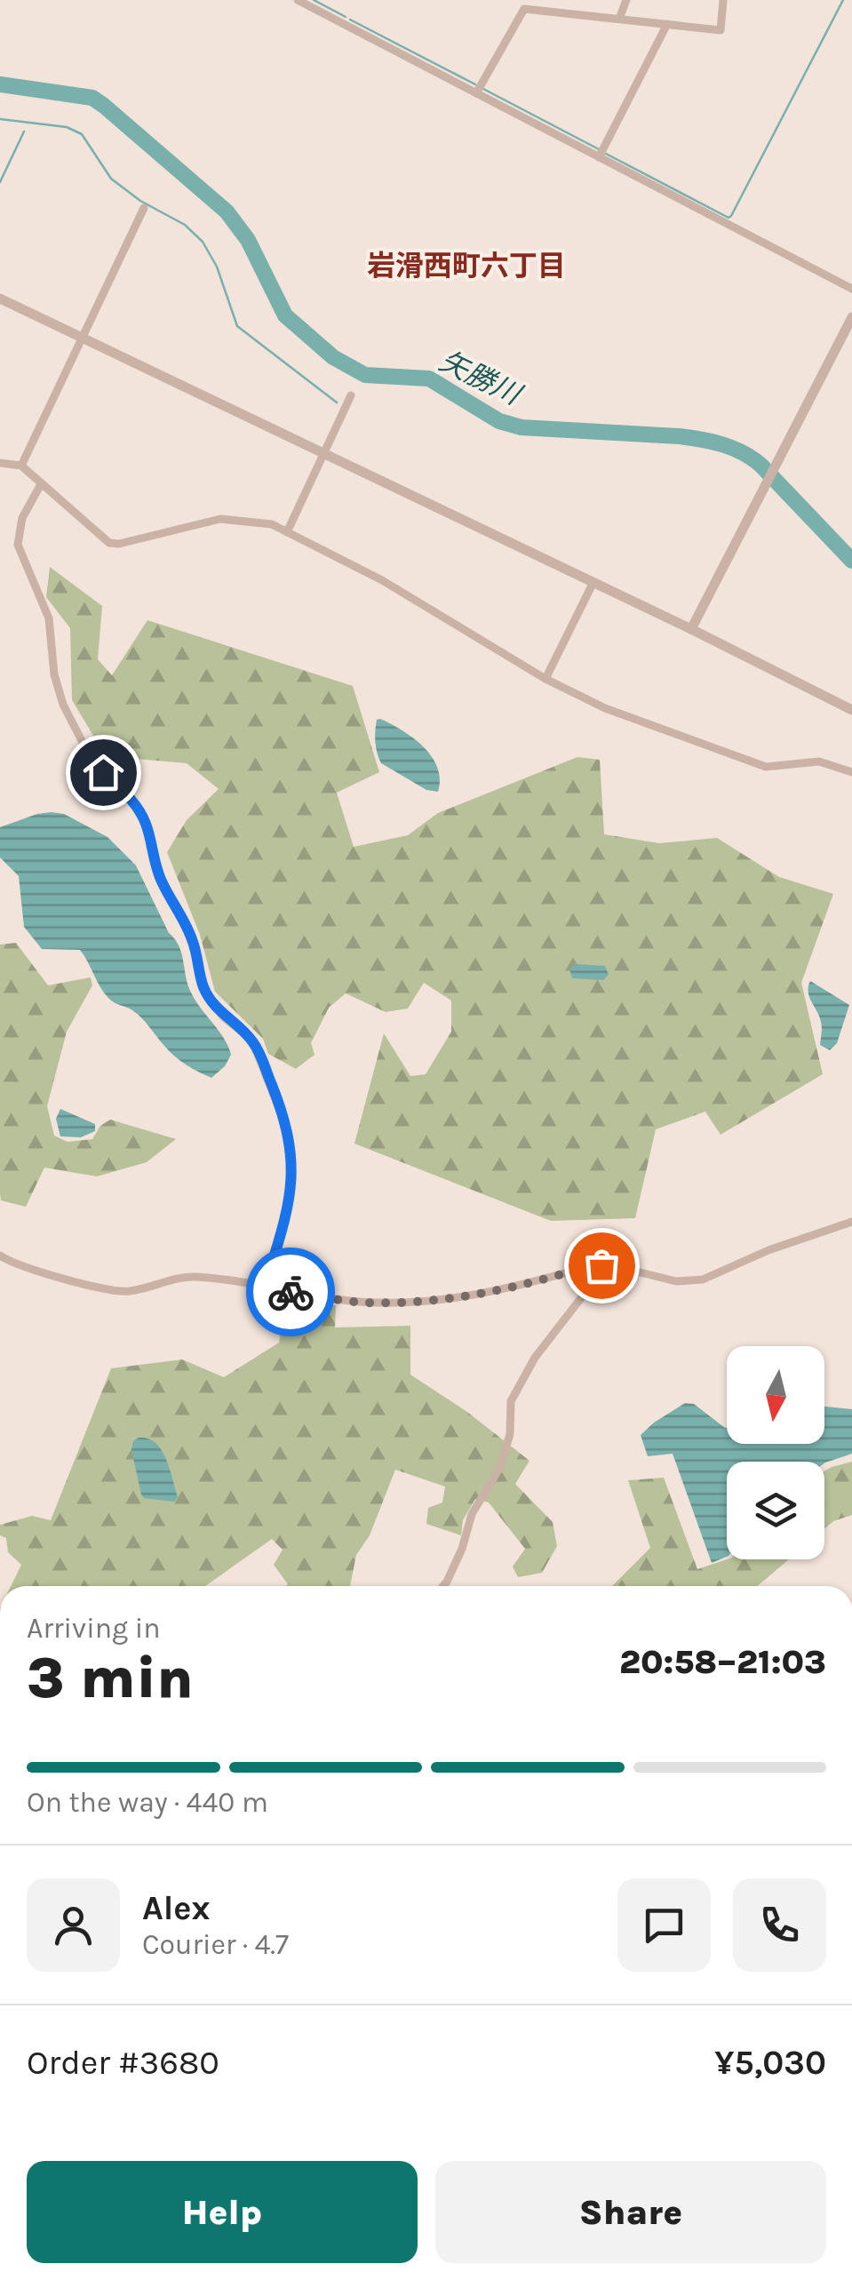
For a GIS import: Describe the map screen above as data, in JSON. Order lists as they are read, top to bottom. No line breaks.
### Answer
{"districts":["岩滑西町六丁目"],"water":["矢勝川"],"north":"bottom","page":{"heading":["3 min","Arriving in","20:58–21:03"],"panel":["Alex","Courier · 4.7","Order #3680","¥5,030"],"bar":"On the way · 440 m","buttons":["Help","Share"]}}
